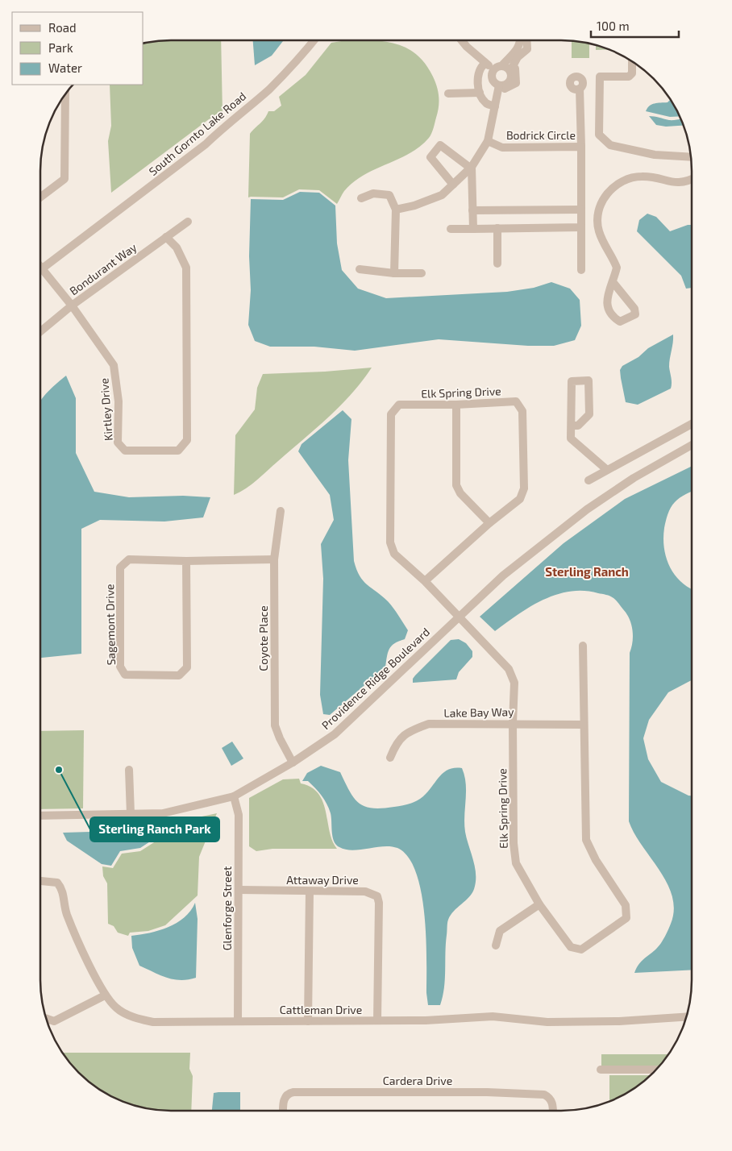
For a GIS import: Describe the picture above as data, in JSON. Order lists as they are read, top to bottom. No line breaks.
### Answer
{"streets":{"street":["South Gornto Lake Road","Bodrick Circle","Bondurant Way","Elk Spring Drive","Kirtley Drive","Sagemont Drive","Coyote Place","Providence Ridge Boulevard","Lake Bay Way","Attaway Drive","Glenforge Street","Cattleman Drive","Cardera Drive"]},"crossings":[["South Gornto Lake Road","Kirtley Drive"],["Bondurant Way","Kirtley Drive"],["Elk Spring Drive","Providence Ridge Boulevard"],["Elk Spring Drive","Lake Bay Way"],["Sagemont Drive","Coyote Place"],["Coyote Place","Providence Ridge Boulevard"],["Providence Ridge Boulevard","Glenforge Street"],["Attaway Drive","Glenforge Street"],["Attaway Drive","Cattleman Drive"],["Glenforge Street","Cattleman Drive"]],"districts":["Sterling Ranch"],"places":["Sterling Ranch Park"],"legend":["Road","Park","Water"],"scale_bar":"100 m"}
